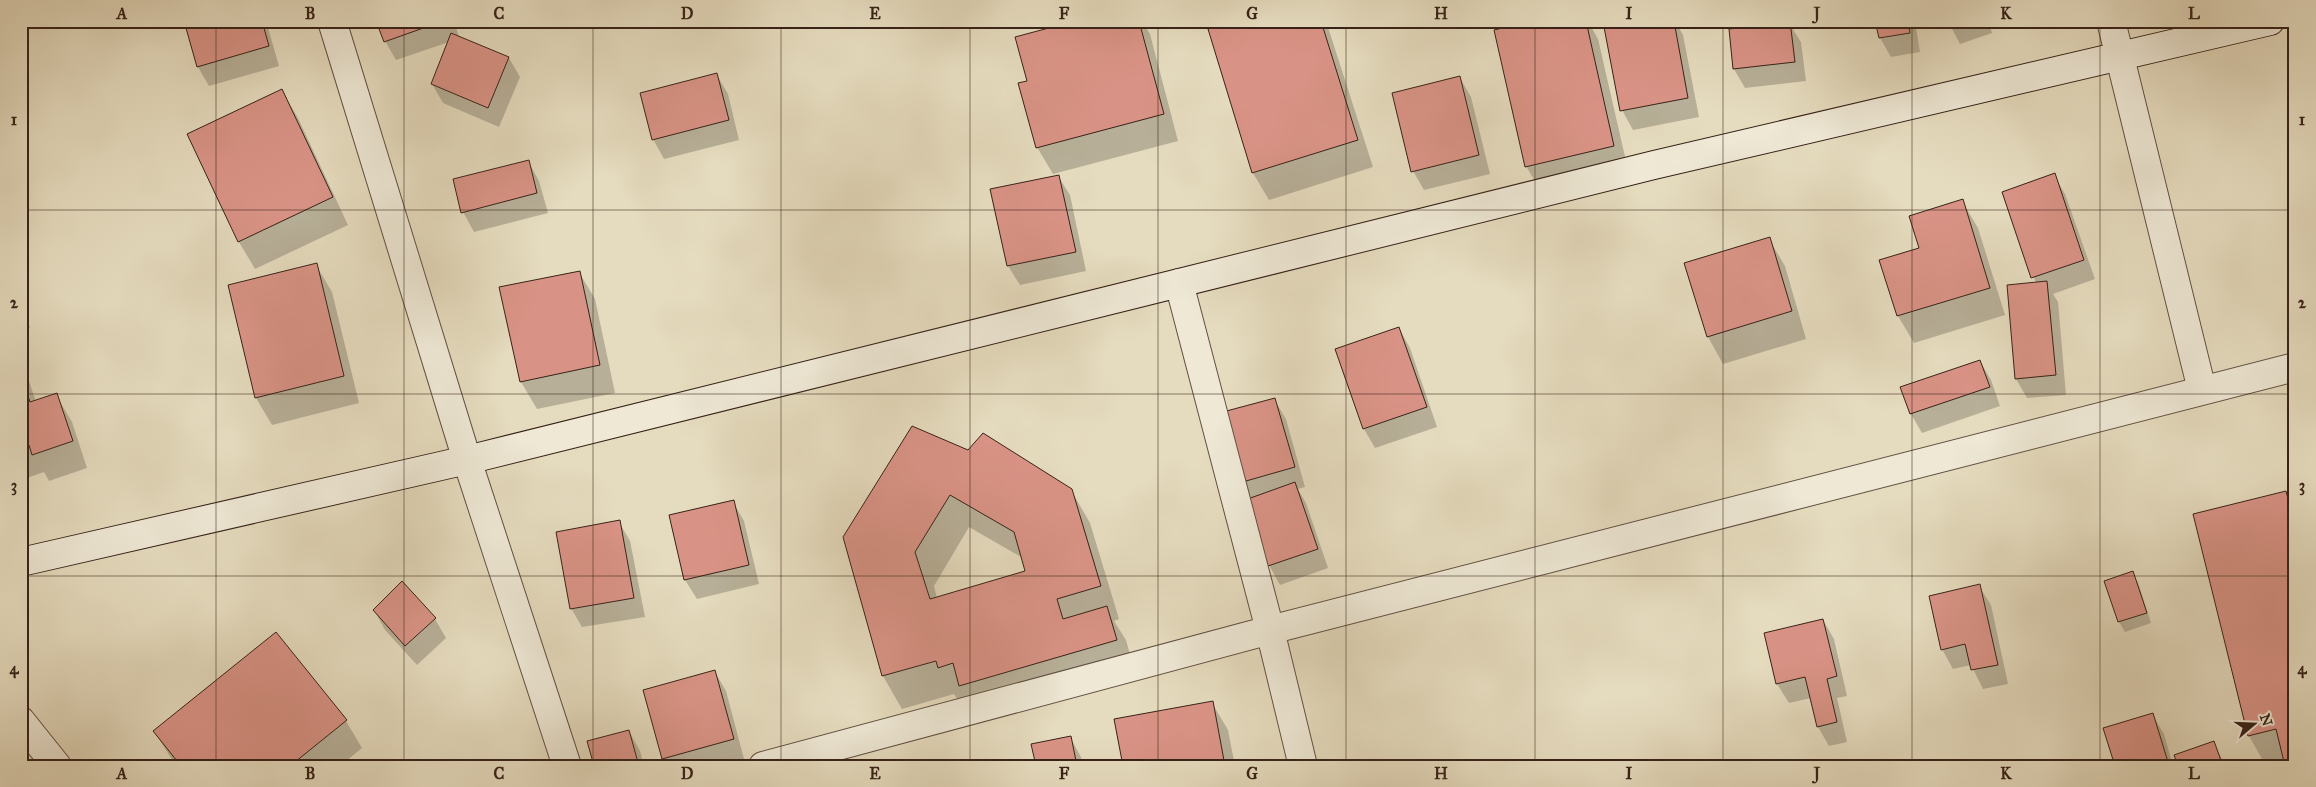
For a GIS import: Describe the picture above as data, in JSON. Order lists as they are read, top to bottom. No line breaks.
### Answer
{"north":"right","grid":{"columns":["A","B","C","D","E","F","G","H","I","J","K","L"],"rows":["1","2","3","4"]}}
